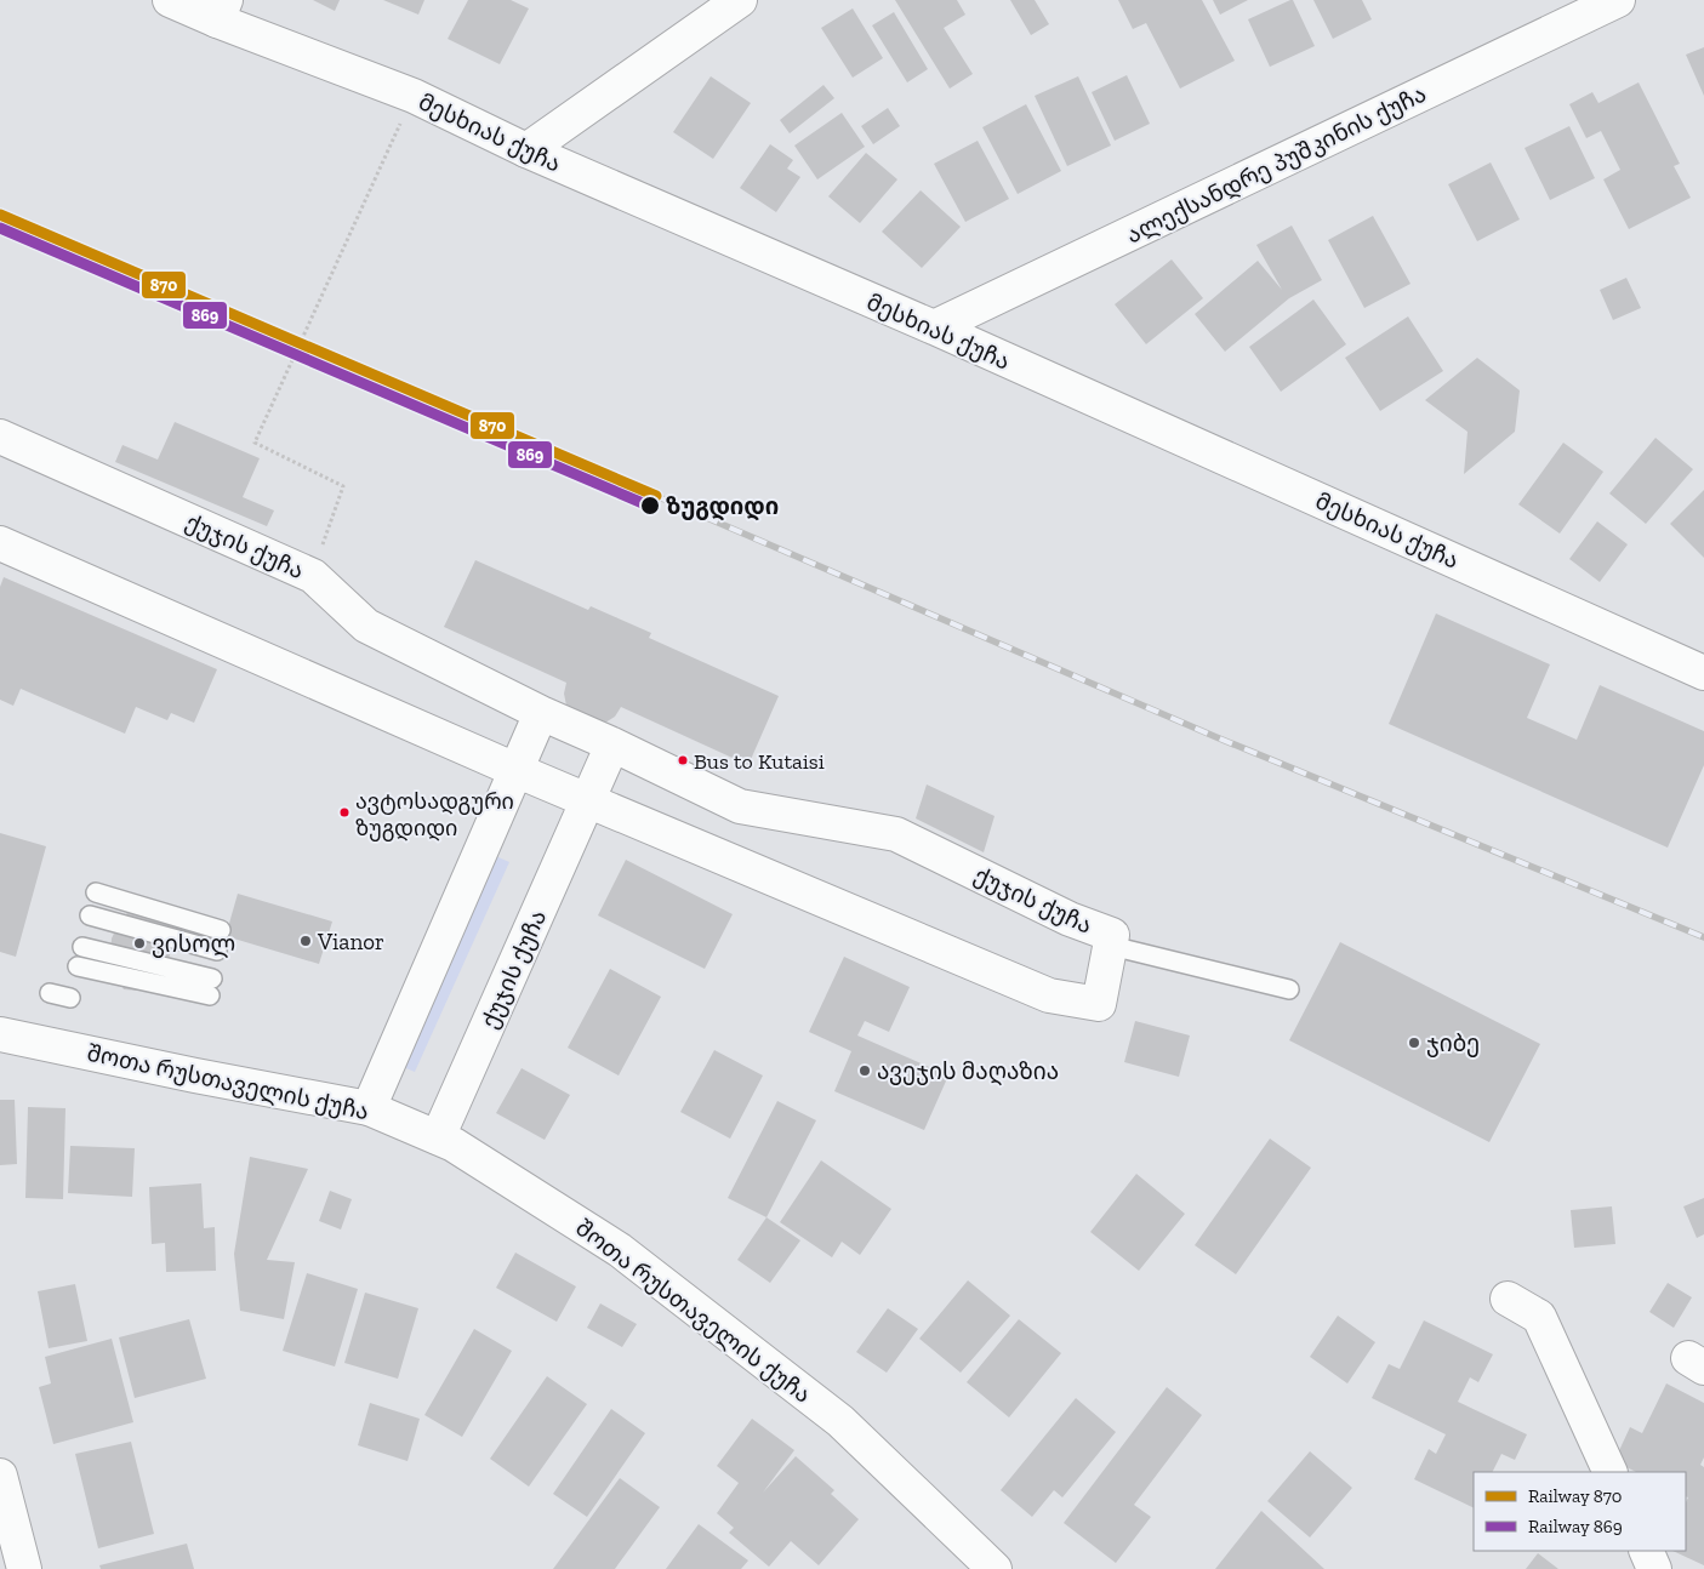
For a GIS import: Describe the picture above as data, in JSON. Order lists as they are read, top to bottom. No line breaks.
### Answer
{"streets":{"street":["მესხიას ქუჩა","ალექსანდრე პუშკინის ქუჩა","ქუჯის ქუჩა","შოთა რუსთაველის ქუჩა"]},"crossings":[["მესხიას ქუჩა","ალექსანდრე პუშკინის ქუჩა"],["ქუჯის ქუჩა","შოთა რუსთაველის ქუჩა"]],"places":["ზუგდიდი","Bus to Kutaisi","ავტოსადგური ზუგდიდი","Vianor","ვისოლ","ჯიბე","ავეჯის მაღაზია"],"lines":["rail line 870","rail line 869"],"legend":["Railway 870","Railway 869"]}
